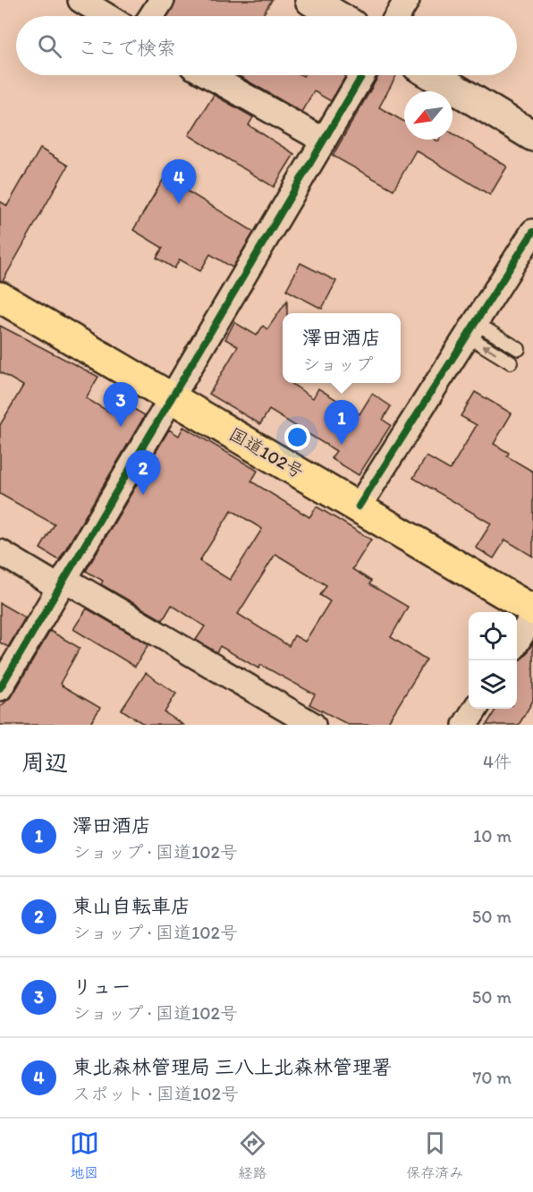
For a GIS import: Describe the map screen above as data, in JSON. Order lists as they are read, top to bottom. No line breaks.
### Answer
{"streets":{"highway":["国道102号"]},"north":"bottom left","page":{"search":"ここで検索","pins":["4","3","1","2"],"popup":["澤田酒店","ショップ"],"heading":["周辺","4件"],"list":[{"mark":"1","name":"澤田酒店","note":"ショップ · 国道102号","value":"10 m"},{"mark":"2","name":"東山自転車店","note":"ショップ · 国道102号","value":"50 m"},{"mark":"3","name":"リュー","note":"ショップ · 国道102号","value":"50 m"},{"mark":"4","name":"東北森林管理局 三八上北森林管理署","note":"スポット · 国道102号","value":"70 m"}],"nav":["地図","経路","保存済み"]}}
